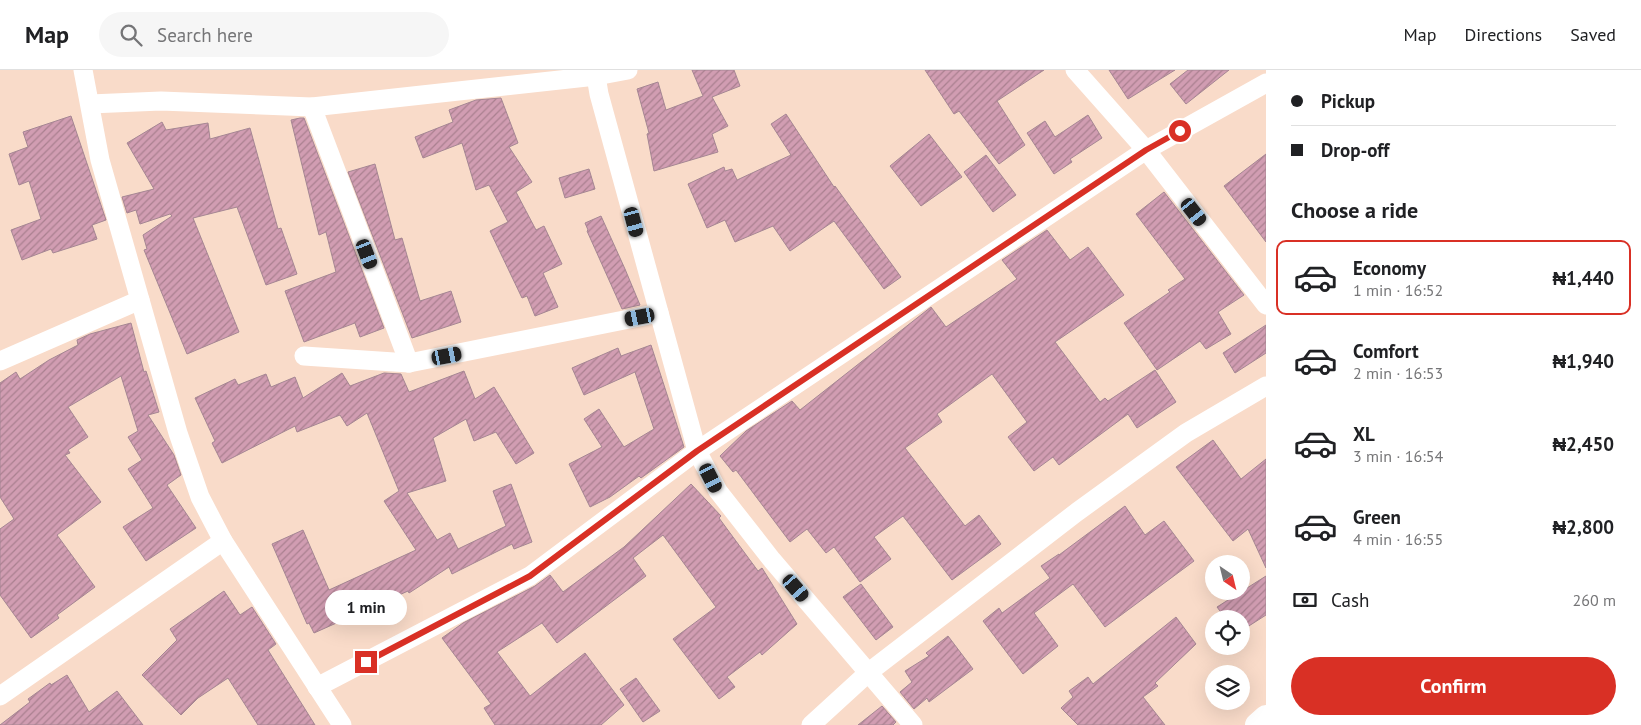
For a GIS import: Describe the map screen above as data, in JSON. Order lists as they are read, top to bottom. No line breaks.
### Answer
{"north":"bottom right","page":{"header":"Map","search":"Search here","nav":["Map","Directions","Saved"],"banner":["Pickup","Drop-off"],"heading":"Choose a ride","list":[{"name":"Economy","note":"1 min · 16:52","value":"₦1,440"},{"name":"Comfort","note":"2 min · 16:53","value":"₦1,940"},{"name":"XL","note":"3 min · 16:54","value":"₦2,450"},{"name":"Green","note":"4 min · 16:55","value":"₦2,800"}],"pay":["Cash","260 m"],"bubble":"1 min","buttons":"Confirm"}}
